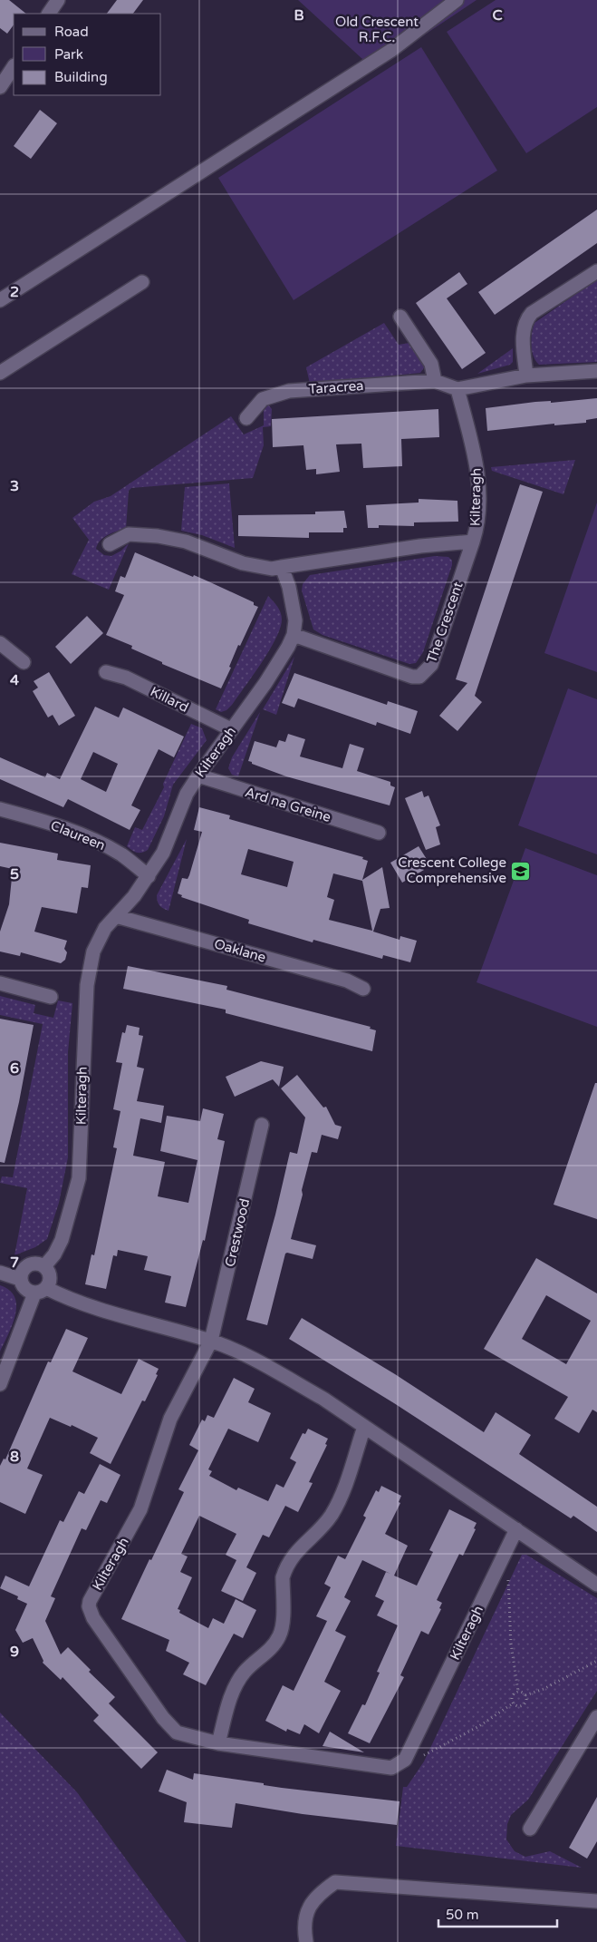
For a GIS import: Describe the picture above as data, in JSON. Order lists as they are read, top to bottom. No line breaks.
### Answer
{"streets":{"street":["Taracrea","Kilteragh","The Crescent","Killard","Ard na Greine","Claureen","Oaklane","Crestwood"]},"crossings":[["Taracrea","Kilteragh"],["Kilteragh","The Crescent"],["Kilteragh","Killard"],["Kilteragh","Ard na Greine"],["Kilteragh","Claureen"],["Kilteragh","Oaklane"],["Kilteragh","Crestwood"]],"parks":["Old Crescent R.F.C."],"places":{"school or university":["Crescent College Comprehensive"]},"legend":["Road","Park","Building"],"scale_bar":"50 m","grid":{"columns":["B","C"],"rows":["2","3","4","5","6","7","8","9"]}}
